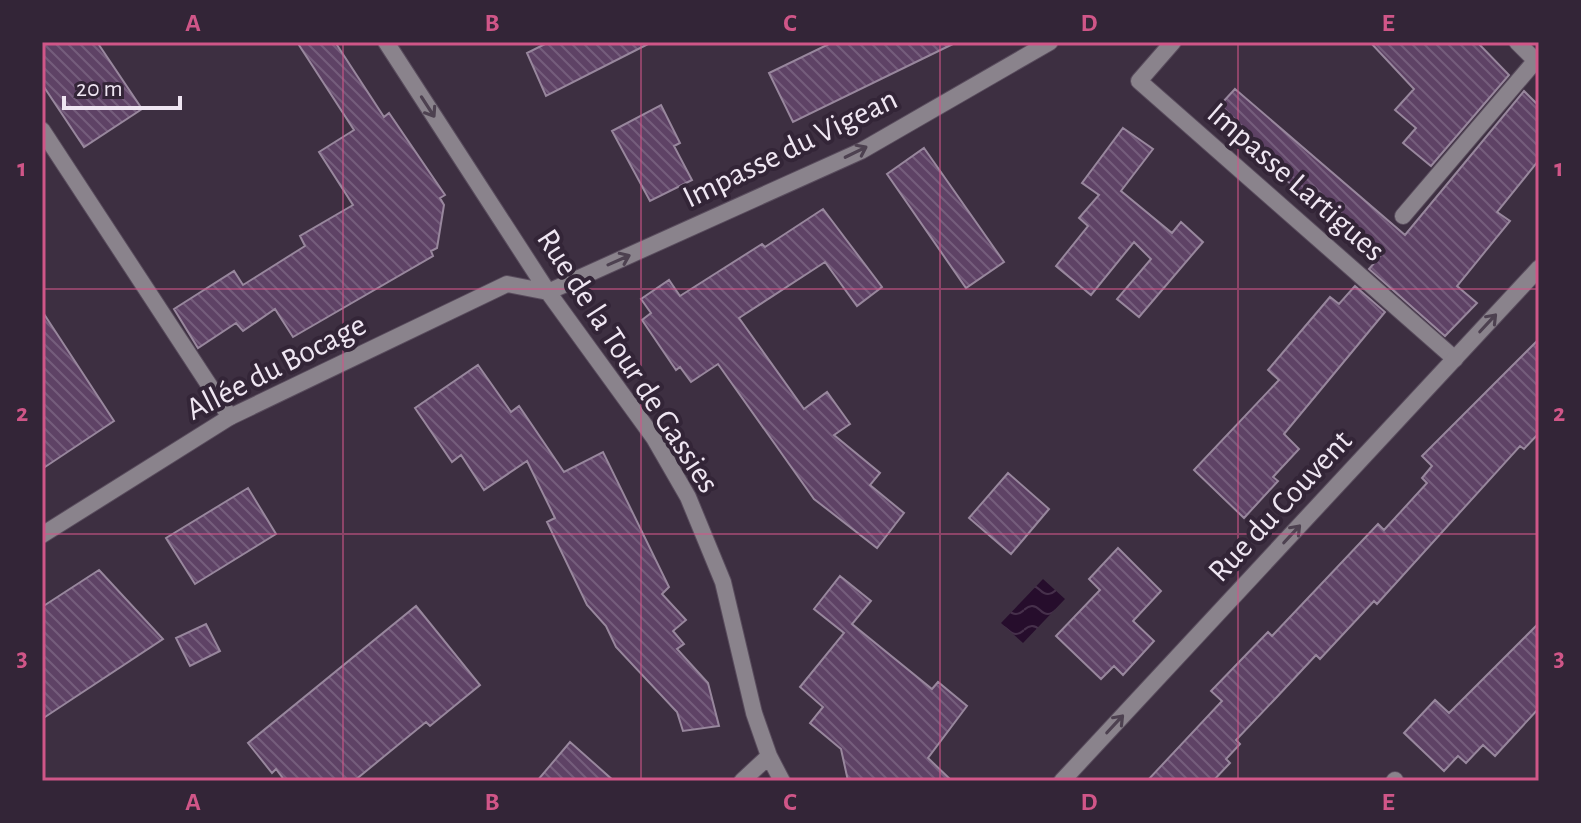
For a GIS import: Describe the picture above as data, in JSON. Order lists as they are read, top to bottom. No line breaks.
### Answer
{"streets":{"street":["Impasse du Vigean","Impasse Lartigues","Rue de la Tour de Gassies","Allée du Bocage","Rue du Couvent"]},"crossings":[["Impasse du Vigean","Rue de la Tour de Gassies"],["Impasse du Vigean","Allée du Bocage"],["Impasse Lartigues","Rue du Couvent"],["Rue de la Tour de Gassies","Allée du Bocage"]],"one_way":["Impasse du Vigean","Rue de la Tour de Gassies","Rue du Couvent"],"scale_bar":"20 m","grid":{"columns":["A","B","C","D","E"],"rows":["1","2","3"]}}
